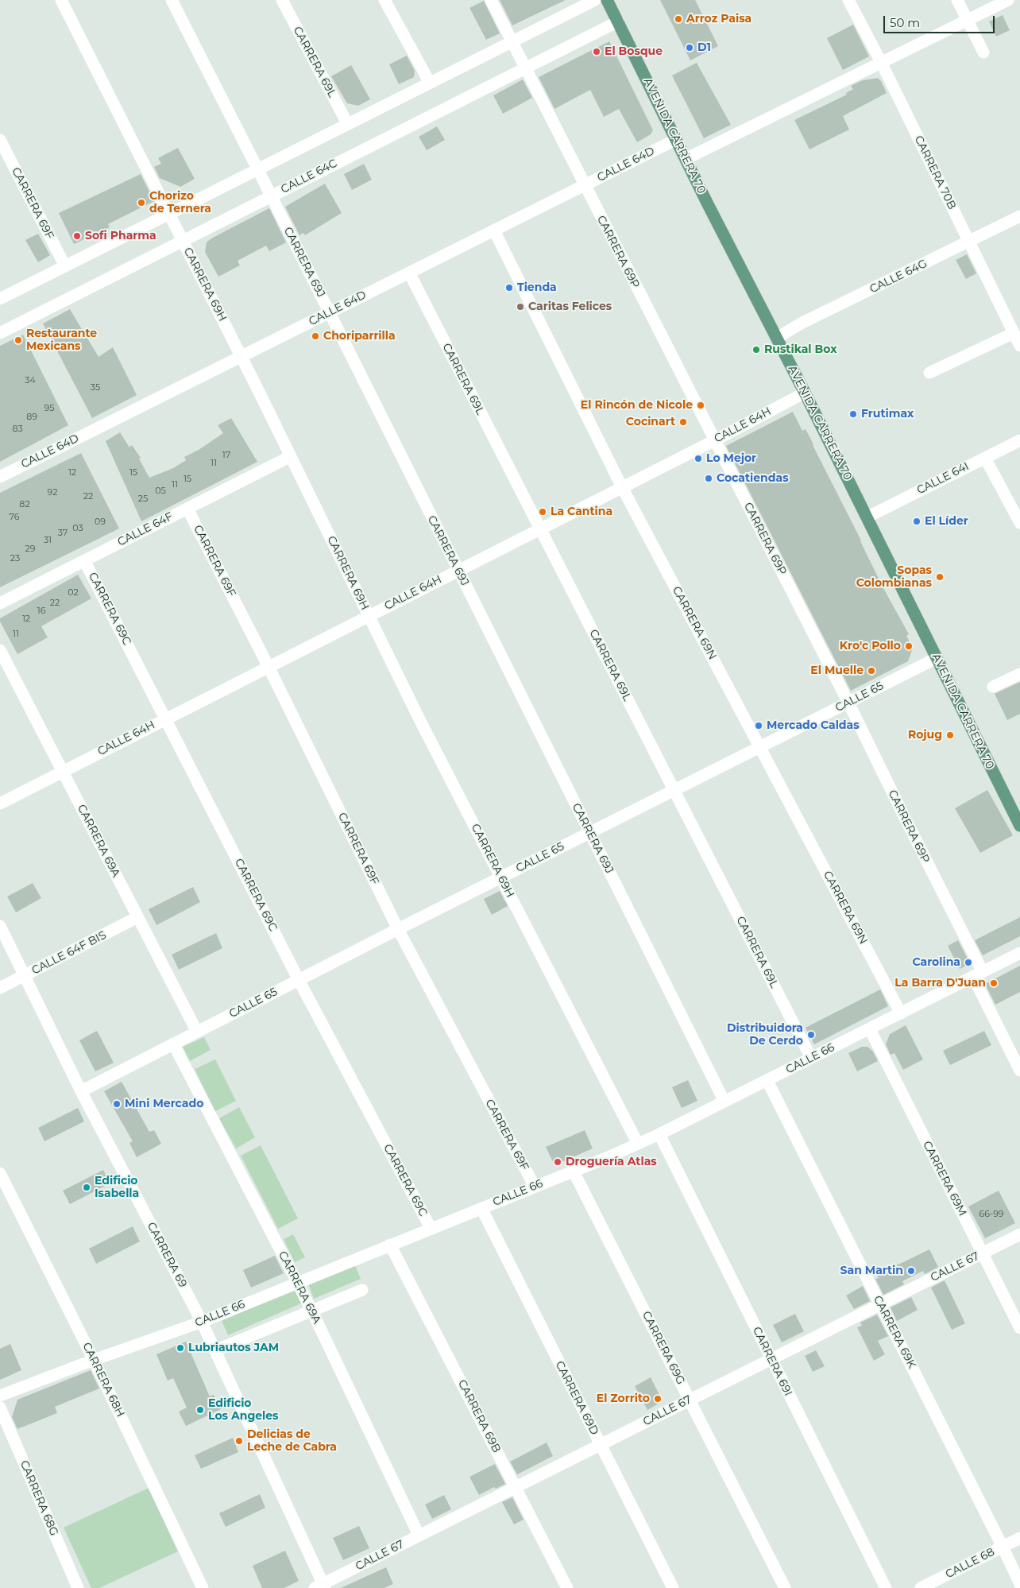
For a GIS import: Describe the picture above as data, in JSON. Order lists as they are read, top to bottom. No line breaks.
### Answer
{"streets":{"main road":["AVENIDA CARRERA 70"],"street":["CARRERA 69L","CALLE 64D","CARRERA 70B","CALLE 64C","CARRERA 69F","CARRERA 69P","CARRERA 69J","CALLE 64G","CARRERA 69H","CALLE 64H","CALLE 64I","CALLE 64F","CARRERA 69C","CARRERA 69N","CALLE 65","CARRERA 69A","CALLE 64F BIS","CALLE 66","CARRERA 69M","CARRERA 69","CALLE 67","CARRERA 69K","CARRERA 69G","CARRERA 69I","CARRERA 68H","CARRERA 69D","CARRERA 69B","CARRERA 68G","CALLE 68"]},"crossings":[["CARRERA 69L","CALLE 64D"],["CARRERA 69L","CALLE 64H"],["CARRERA 69L","CALLE 65"],["CARRERA 69L","CALLE 66"],["AVENIDA CARRERA 70","CALLE 64D"],["AVENIDA CARRERA 70","CALLE 64C"],["AVENIDA CARRERA 70","CALLE 64G"],["AVENIDA CARRERA 70","CALLE 64H"],["AVENIDA CARRERA 70","CALLE 64I"],["AVENIDA CARRERA 70","CALLE 65"],["CALLE 64D","CARRERA 69P"],["CALLE 64D","CARRERA 69J"],["CALLE 64D","CARRERA 69H"],["CALLE 64D","CARRERA 69N"],["CARRERA 70B","CALLE 64G"],["CALLE 64C","CARRERA 69P"],["CALLE 64C","CARRERA 69J"],["CALLE 64C","CARRERA 69H"],["CARRERA 69F","CALLE 64H"],["CARRERA 69F","CALLE 64F"],["CARRERA 69F","CALLE 65"],["CARRERA 69F","CALLE 66"],["CARRERA 69P","CALLE 64H"],["CARRERA 69P","CALLE 65"],["CARRERA 69P","CALLE 66"],["CARRERA 69J","CALLE 64H"],["CARRERA 69J","CALLE 65"],["CARRERA 69J","CALLE 66"],["CARRERA 69H","CALLE 64H"],["CARRERA 69H","CALLE 64F"],["CARRERA 69H","CALLE 65"],["CARRERA 69H","CALLE 66"],["CALLE 64H","CARRERA 69C"],["CALLE 64H","CARRERA 69N"],["CALLE 64H","CARRERA 69A"],["CALLE 64F","CARRERA 69C"],["CARRERA 69C","CALLE 65"],["CARRERA 69C","CALLE 66"],["CARRERA 69N","CALLE 65"],["CARRERA 69N","CALLE 66"],["CALLE 65","CARRERA 69A"],["CALLE 65","CARRERA 69"],["CARRERA 69A","CALLE 64F BIS"],["CARRERA 69A","CALLE 66"],["CARRERA 69A","CALLE 67"],["CALLE 64F BIS","CARRERA 69"],["CALLE 66","CARRERA 69M"],["CALLE 66","CARRERA 69"],["CALLE 66","CARRERA 69K"],["CALLE 66","CARRERA 69G"],["CALLE 66","CARRERA 69I"],["CALLE 66","CARRERA 68H"],["CALLE 66","CARRERA 69D"],["CALLE 66","CARRERA 69B"],["CARRERA 69M","CALLE 67"],["CARRERA 69","CALLE 67"],["CALLE 67","CARRERA 69K"],["CALLE 67","CARRERA 69G"],["CALLE 67","CARRERA 69I"],["CALLE 67","CARRERA 69D"],["CALLE 67","CARRERA 69B"],["CARRERA 69K","CALLE 68"]],"places":["Arroz Paisa","D1","El Bosque","Chorizo de Ternera","Sofi Pharma","Tienda","Caritas Felices","Choriparrilla","Restaurante Mexicans","Rustikal Box","El Rincón de Nicole","Frutimax","Cocinart","Lo Mejor","Cocatiendas","La Cantina","El Líder","Sopas Colombianas","Kro'c Pollo","El Muelle","Mercado Caldas","Rojug","Carolina","La Barra D'Juan","Distribuidora De Cerdo","Mini Mercado","Droguería Atlas","Edificio Isabella","San Martin","Lubriautos JAM","El Zorrito","Edificio Los Angeles","Delicias de Leche de Cabra"],"house_numbers":["34","35","95","89","83","17","11","12","15","15","11","05","92","22","25","82","76","09","03","37","31","29","23","02","22","16","12","11","66-99"],"scale_bar":"50 m"}
